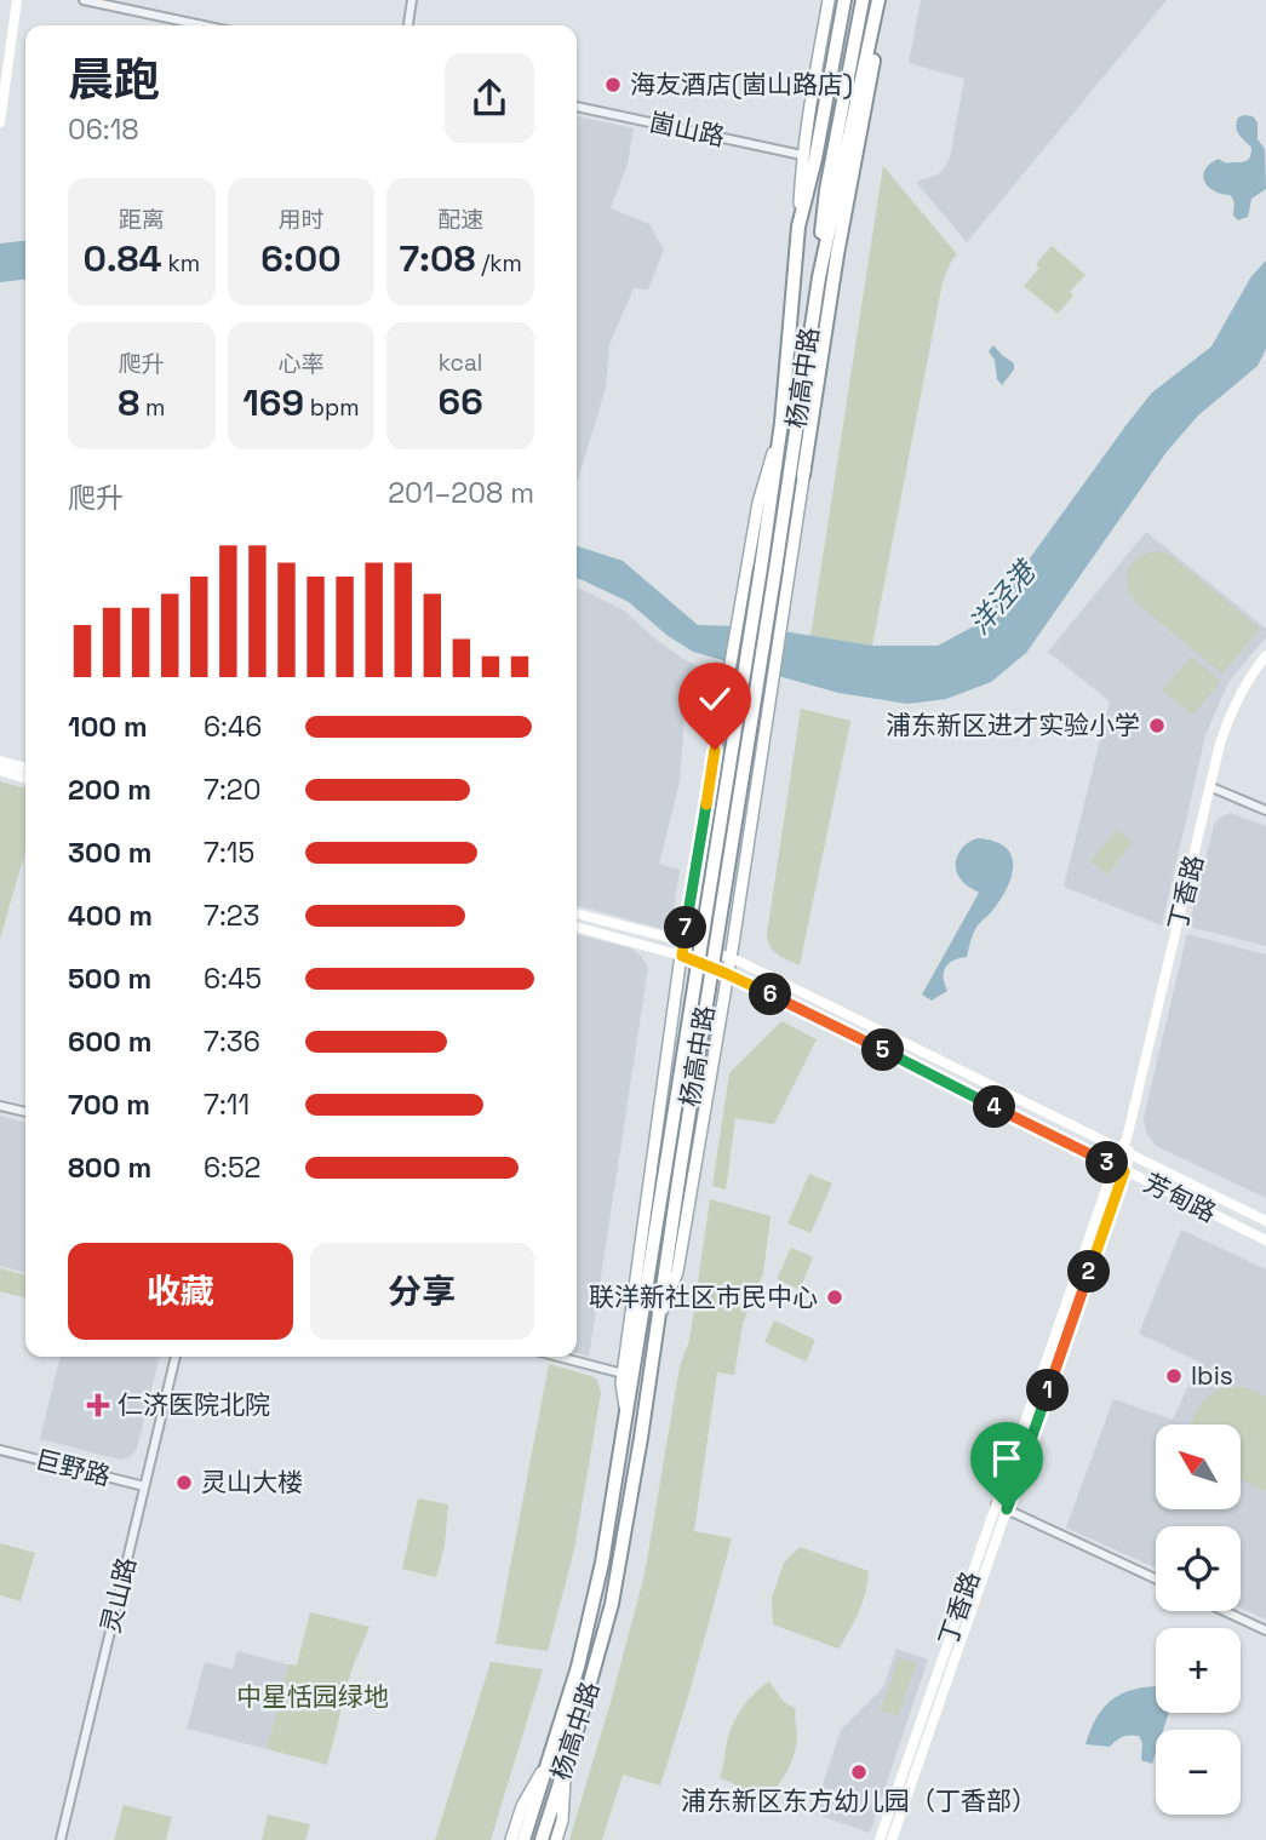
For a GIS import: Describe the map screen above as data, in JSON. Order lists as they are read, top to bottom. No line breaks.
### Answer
{"streets":{"highway":["杨高中路"],"street":["崮山路","丁香路","芳甸路","巨野路","灵山路"]},"crossings":[["杨高中路","芳甸路"],["丁香路","芳甸路"],["巨野路","灵山路"]],"water":["洋泾港"],"parks":["中星恬园绿地"],"places":{"other":["海友酒店(崮山路店)","浦东新区进才实验小学","联洋新社区市民中心","Ibis","灵山大楼","浦东新区东方幼儿园（丁香部）"],"health":["仁济医院北院"]},"north":"top left","page":{"heading":["晨跑","06:18"],"stats":[["距离","0.84 km"],["用时","6:00"],["配速","7:08 /km"],["爬升","8 m"],["心率","169 bpm"],["kcal","66"]],"chart":["爬升","201–208 m"],"list":[{"name":"100 m","note":"6:46"},{"name":"200 m","note":"7:20"},{"name":"300 m","note":"7:15"},{"name":"400 m","note":"7:23"},{"name":"500 m","note":"6:45"},{"name":"600 m","note":"7:36"},{"name":"700 m","note":"7:11"},{"name":"800 m","note":"6:52"}],"pins":["7","6","5","4","3","2","1"],"buttons":["收藏","分享"],"map_buttons":["+","−"]}}
